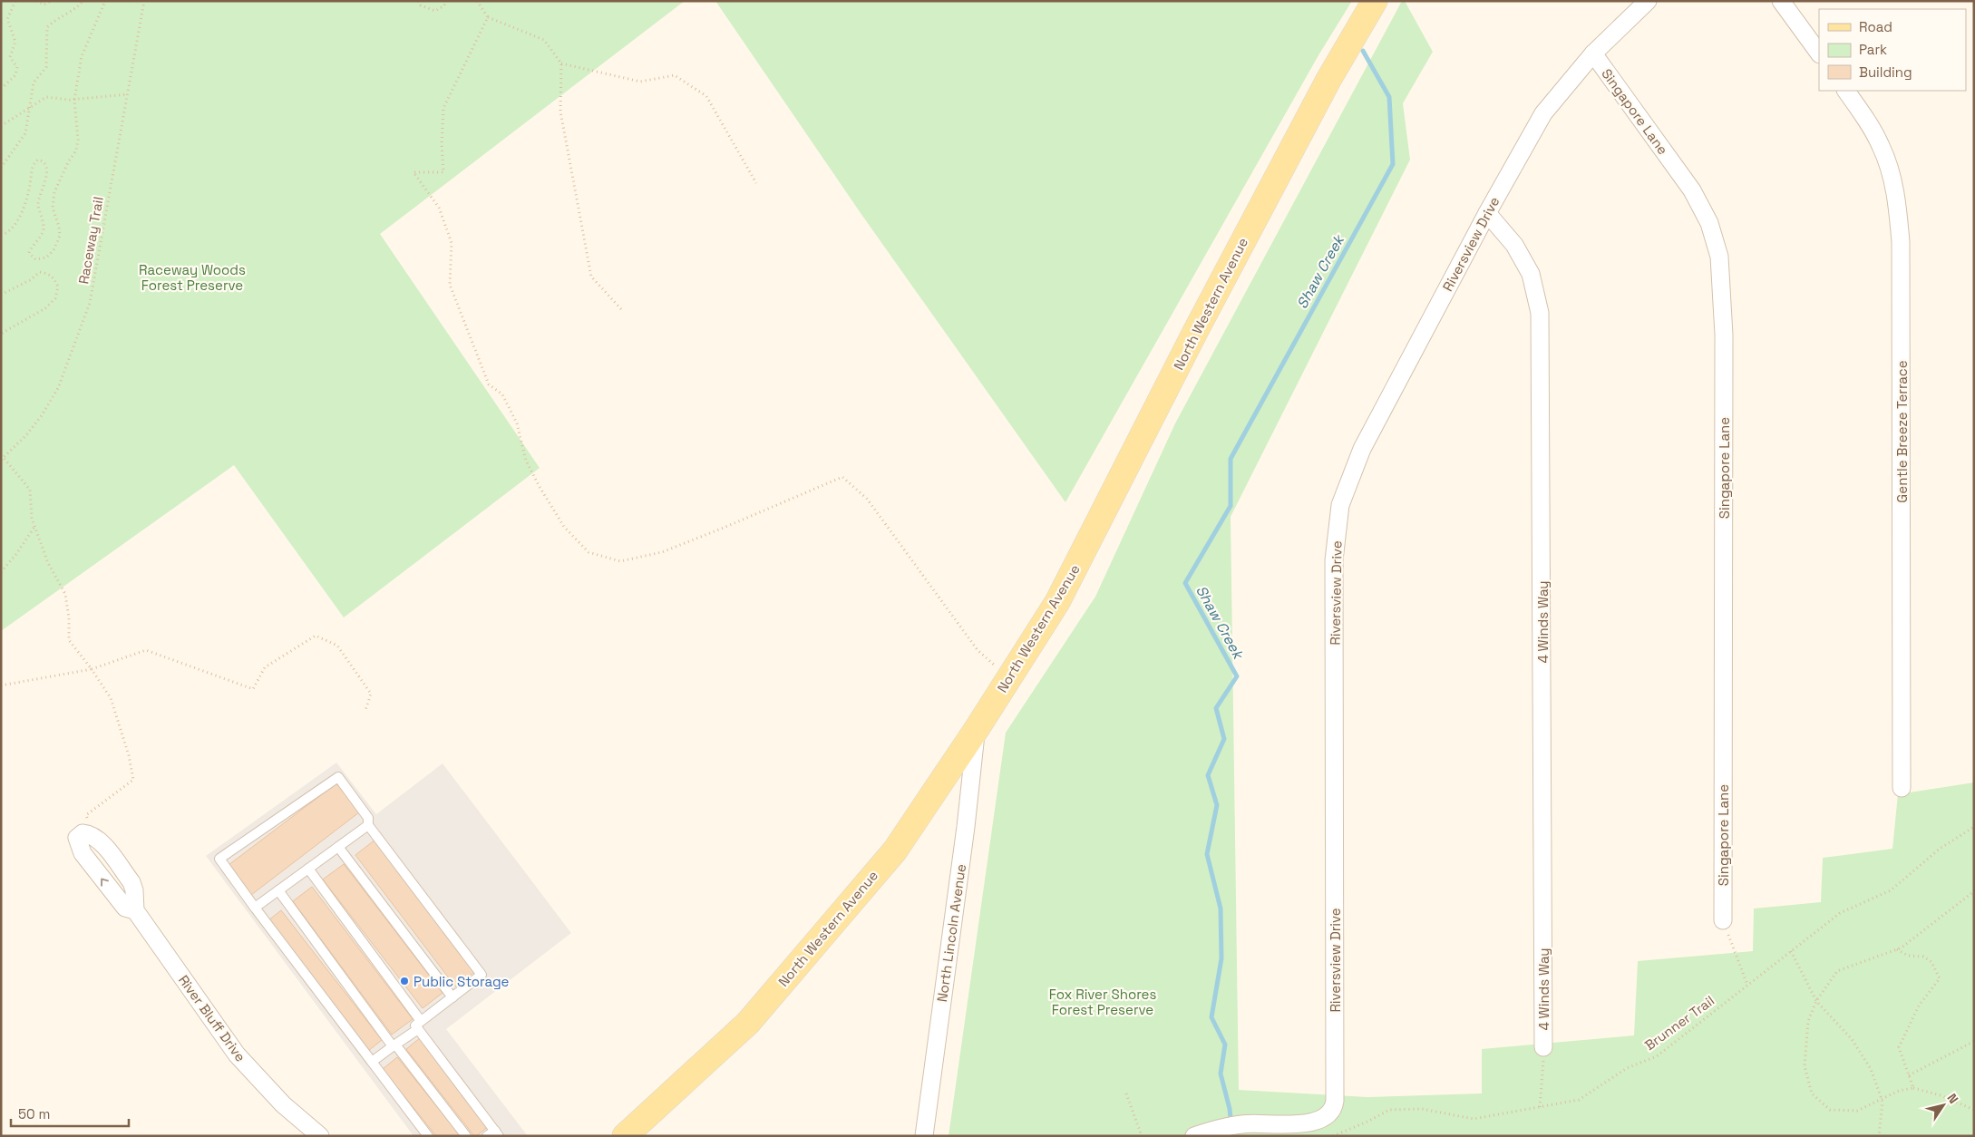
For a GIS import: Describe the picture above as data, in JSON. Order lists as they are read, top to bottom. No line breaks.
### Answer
{"streets":{"main road":["North Western Avenue"],"street":["Singapore Lane","Riversview Drive","Gentle Breeze Terrace","4 Winds Way","North Lincoln Avenue","River Bluff Drive"],"path":["Raceway Trail","Brunner Trail"]},"crossings":[["Singapore Lane","Riversview Drive"],["Riversview Drive","4 Winds Way"],["North Western Avenue","North Lincoln Avenue"]],"water":["Shaw Creek"],"parks":["Raceway Woods Forest Preserve","Fox River Shores Forest Preserve"],"places":["Public Storage"],"legend":["Road","Park","Building"],"scale_bar":"50 m","north":"top right"}
